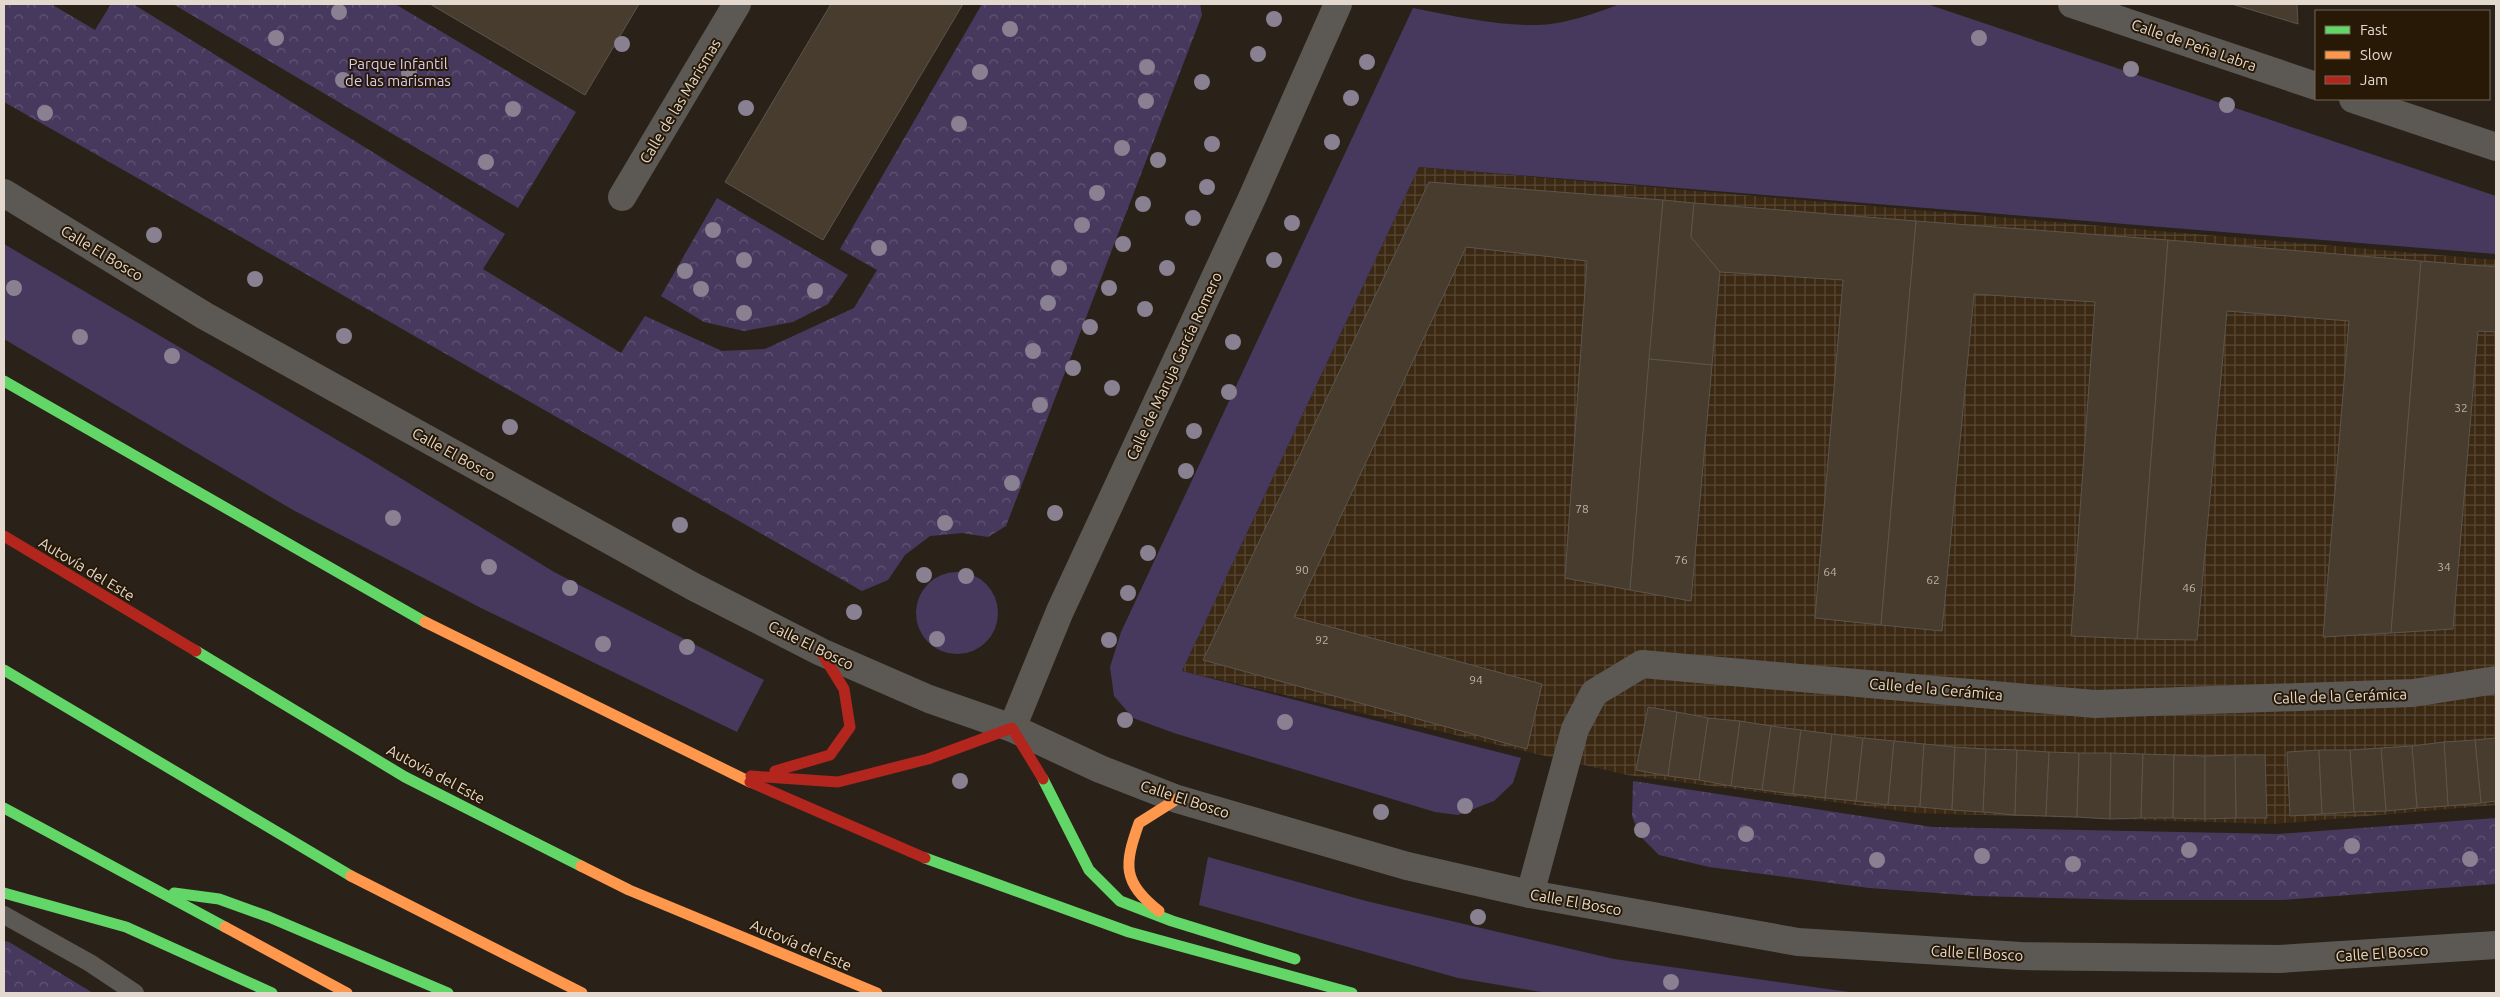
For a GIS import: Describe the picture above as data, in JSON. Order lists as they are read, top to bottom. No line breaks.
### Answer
{"streets":{"highway":["Autovía del Este"],"street":["Calle de Peña Labra","Calle de las Marismas","Calle El Bosco","Calle de Maruja García Romero","Calle de la Cerámica"]},"crossings":[["Calle El Bosco","Calle de Maruja García Romero"],["Calle El Bosco","Calle de la Cerámica"]],"parks":["Parque Infantil de las marismas"],"house_numbers":["32","78","76","34","90","64","62","46","92","94"],"legend":["Fast","Slow","Jam"]}
